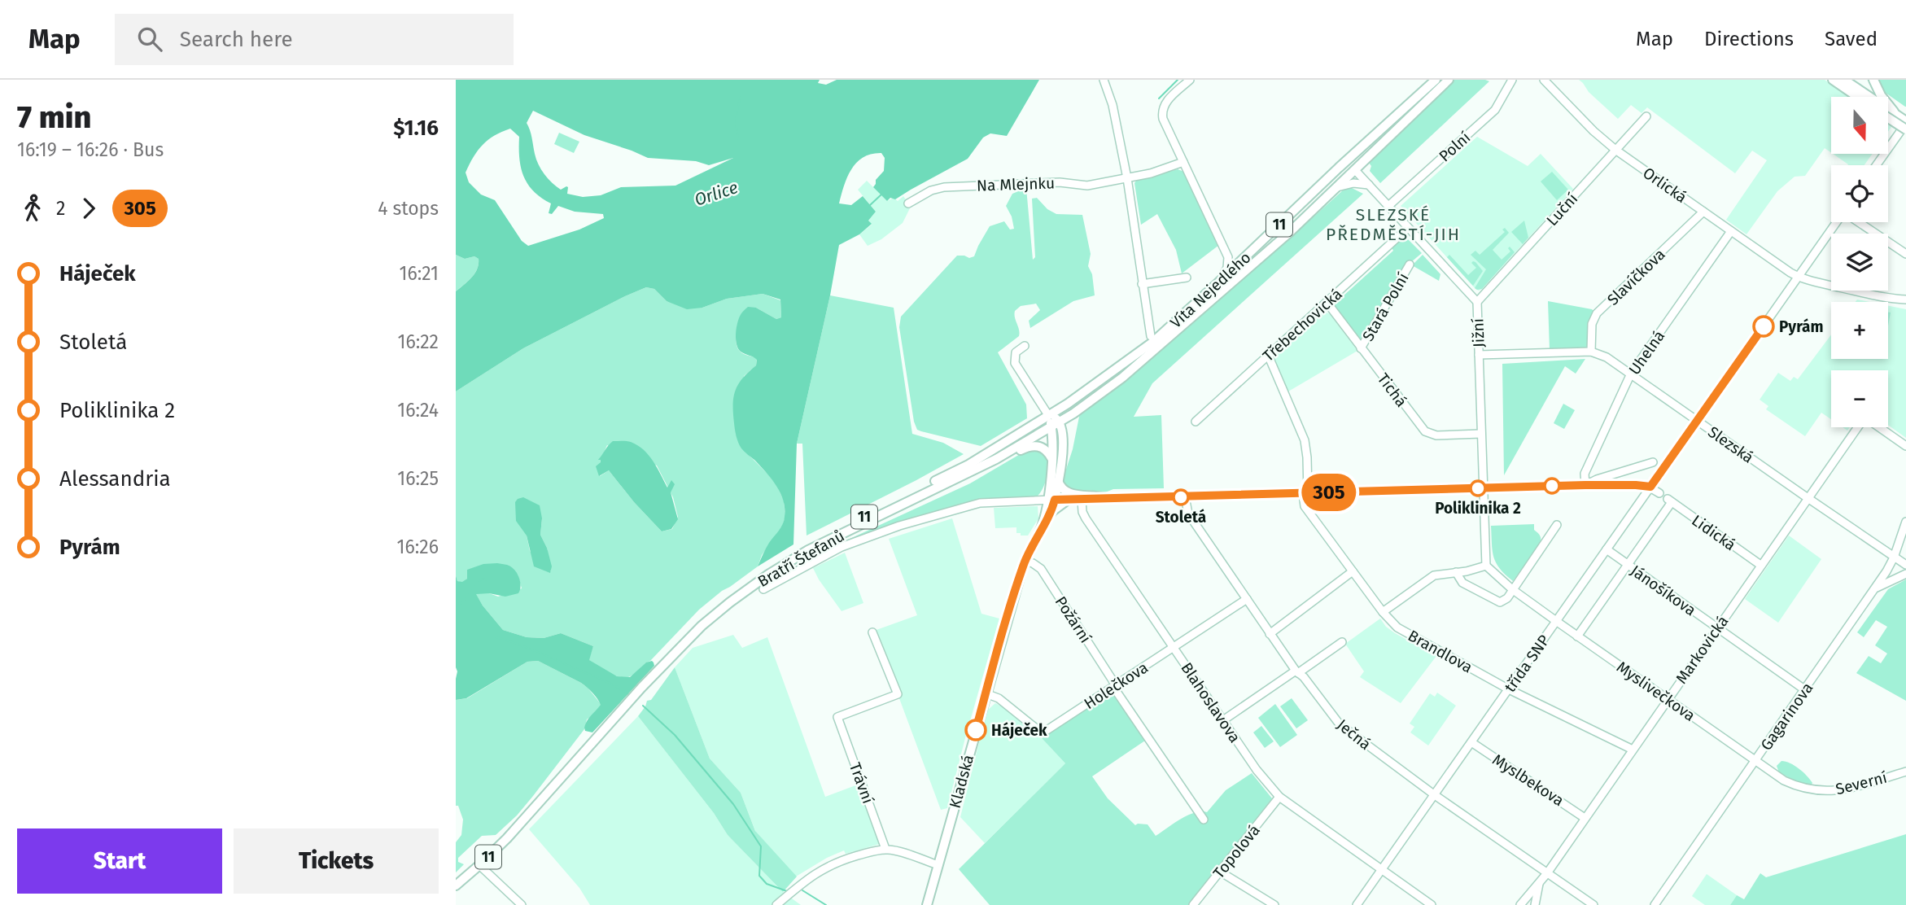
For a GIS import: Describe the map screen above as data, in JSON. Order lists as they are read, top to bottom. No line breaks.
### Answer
{"streets":{"main road":["11","Víta Nejedlého","Bratří Štefanů","Kladská"],"street":["Polní","Na Mlejnku","Orlická","Luční","Slavíčkova","Stará Polní","Třebechovická","Jižní","Uhelná","Tichá","Slezská","Lidická","Jánošíkova","Požární","Markovická","Brandlova","třída SNP","Holečkova","Myslivečkova","Blahoslavova","Gagarinova","Ječná","Myslbekova","Trávní","Severní","Topolová"]},"crossings":[["Polní","Jižní"],["Orlická","Luční"],["Orlická","Slavíčkova"],["Orlická","Uhelná"],["Orlická","třída SNP"],["Luční","Jižní"],["Slavíčkova","Slezská"],["Víta Nejedlého","Jižní"],["Víta Nejedlého","Bratří Štefanů"],["Víta Nejedlého","Kladská"],["Stará Polní","Tichá"],["Třebechovická","Jižní"],["Třebechovická","Tichá"],["Třebechovická","Brandlova"],["Jižní","Tichá"],["Jižní","Slezská"],["Jižní","Bratří Štefanů"],["Jižní","Myslivečkova"],["Uhelná","Slezská"],["Uhelná","Bratří Štefanů"],["Slezská","Markovická"],["Slezská","třída SNP"],["Slezská","Gagarinova"],["Lidická","Jánošíkova"],["Lidická","Markovická"],["Bratří Štefanů","Brandlova"],["Bratří Štefanů","třída SNP"],["Bratří Štefanů","Blahoslavova"],["Bratří Štefanů","Ječná"],["Bratří Štefanů","Kladská"],["Jánošíkova","Markovická"],["Jánošíkova","třída SNP"],["Jánošíkova","Gagarinova"],["Požární","Holečkova"],["Požární","Kladská"],["Markovická","Brandlova"],["Markovická","Myslivečkova"],["Markovická","Ječná"],["Markovická","Myslbekova"],["Brandlova","třída SNP"],["třída SNP","Myslivečkova"],["třída SNP","Blahoslavova"],["třída SNP","Ječná"],["třída SNP","Myslbekova"],["Holečkova","Blahoslavova"],["Holečkova","Ječná"],["Holečkova","Kladská"],["Myslivečkova","Gagarinova"],["Myslivečkova","Severní"],["Blahoslavova","Topolová"],["Gagarinova","Severní"]],"districts":["SLEZSKÉ PŘEDMĚSTÍ-JIH"],"water":["Orlice"],"places":["Pyrám","Poliklinika 2","Stoletá","Háječek"],"lines":["bus line 305"],"north":"bottom","page":{"header":"Map","search":"Search here","nav":["Map","Directions","Saved"],"heading":["7 min","16:19 – 16:26 · Bus","$1.16"],"on_map":"305","map_buttons":["+","−"],"legs":["2","305","4 stops"],"list":[{"name":"Háječek","value":"16:21"},{"name":"Stoletá","value":"16:22"},{"name":"Poliklinika 2","value":"16:24"},{"name":"Alessandria","value":"16:25"},{"name":"Pyrám","value":"16:26"}],"buttons":["Start","Tickets"]}}
